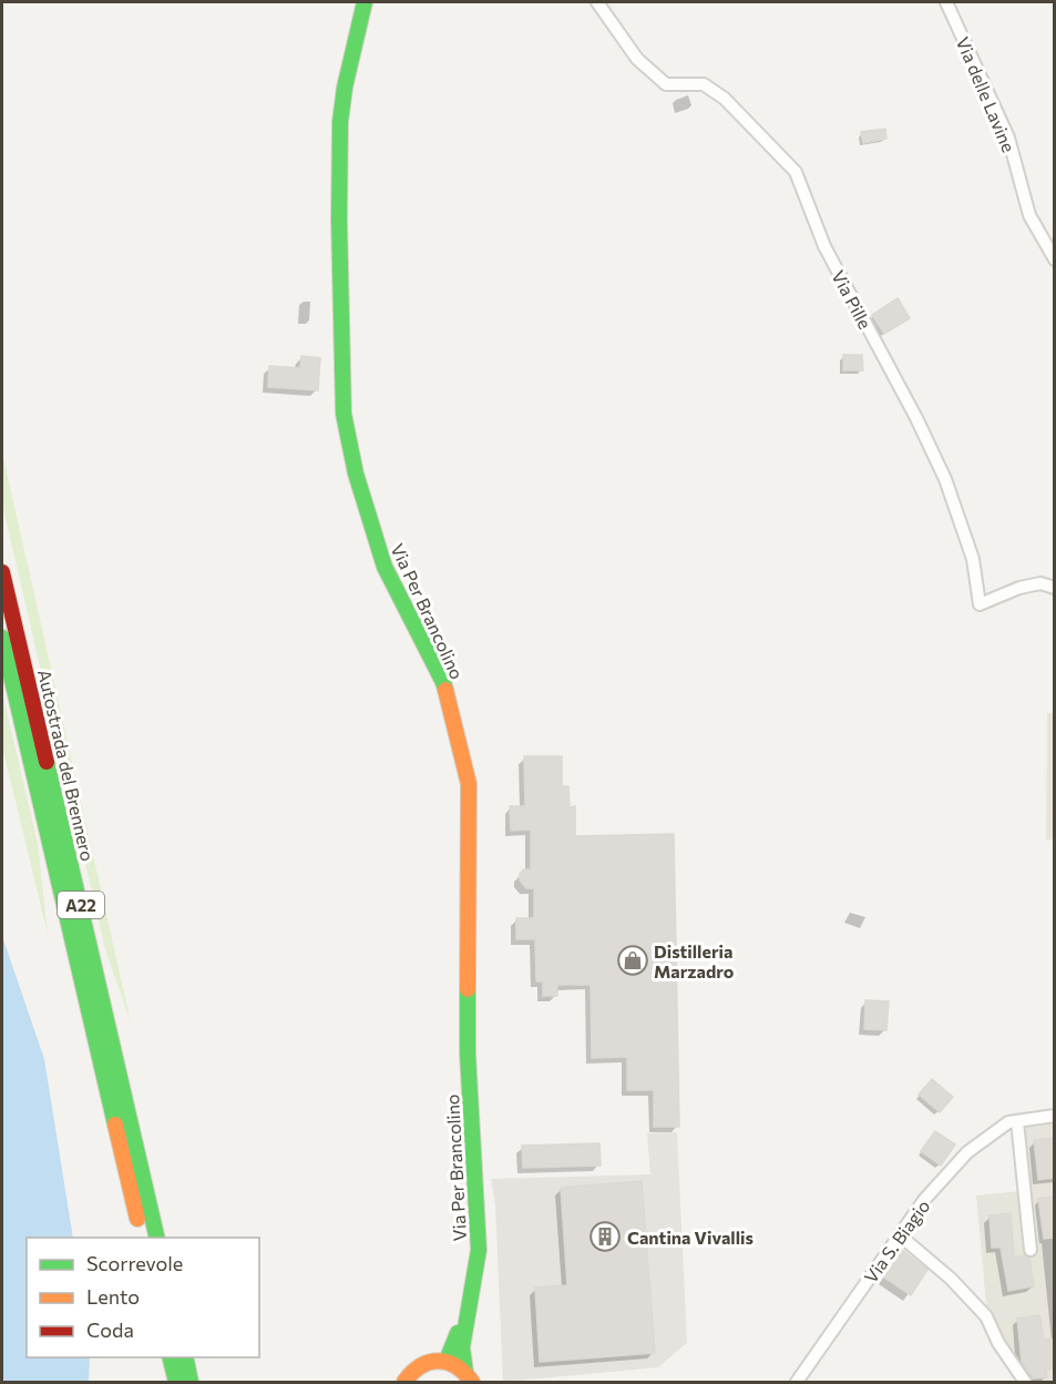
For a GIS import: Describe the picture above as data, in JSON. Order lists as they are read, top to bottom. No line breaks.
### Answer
{"streets":{"main road":["Via Per Brancolino","Autostrada del Brennero","A22"],"street":["Via delle Lavine","Via Pille","Via S. Biagio"]},"places":{"shop":["Distilleria Marzadro"],"building":["Cantina Vivallis"]},"legend":["Scorrevole","Lento","Coda"]}
